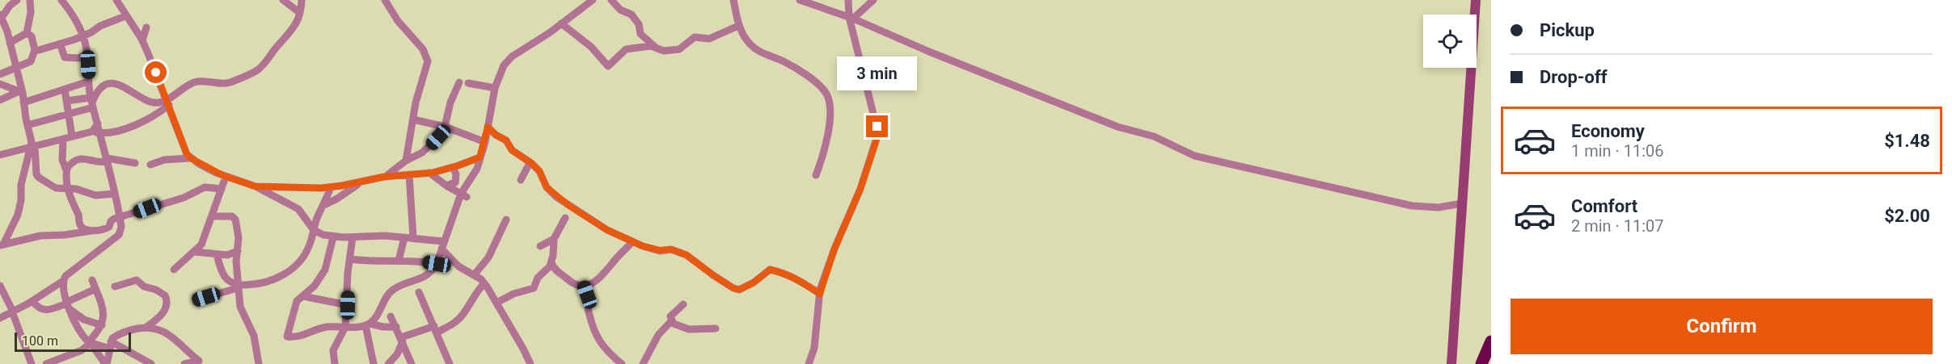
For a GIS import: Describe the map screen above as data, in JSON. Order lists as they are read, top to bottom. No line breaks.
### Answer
{"scale_bar":"100 m","page":{"banner":["Pickup","Drop-off"],"bubble":"3 min","list":[{"name":"Economy","note":"1 min · 11:06","value":"$1.48"},{"name":"Comfort","note":"2 min · 11:07","value":"$2.00"}],"buttons":"Confirm","scale":"100 m"}}
